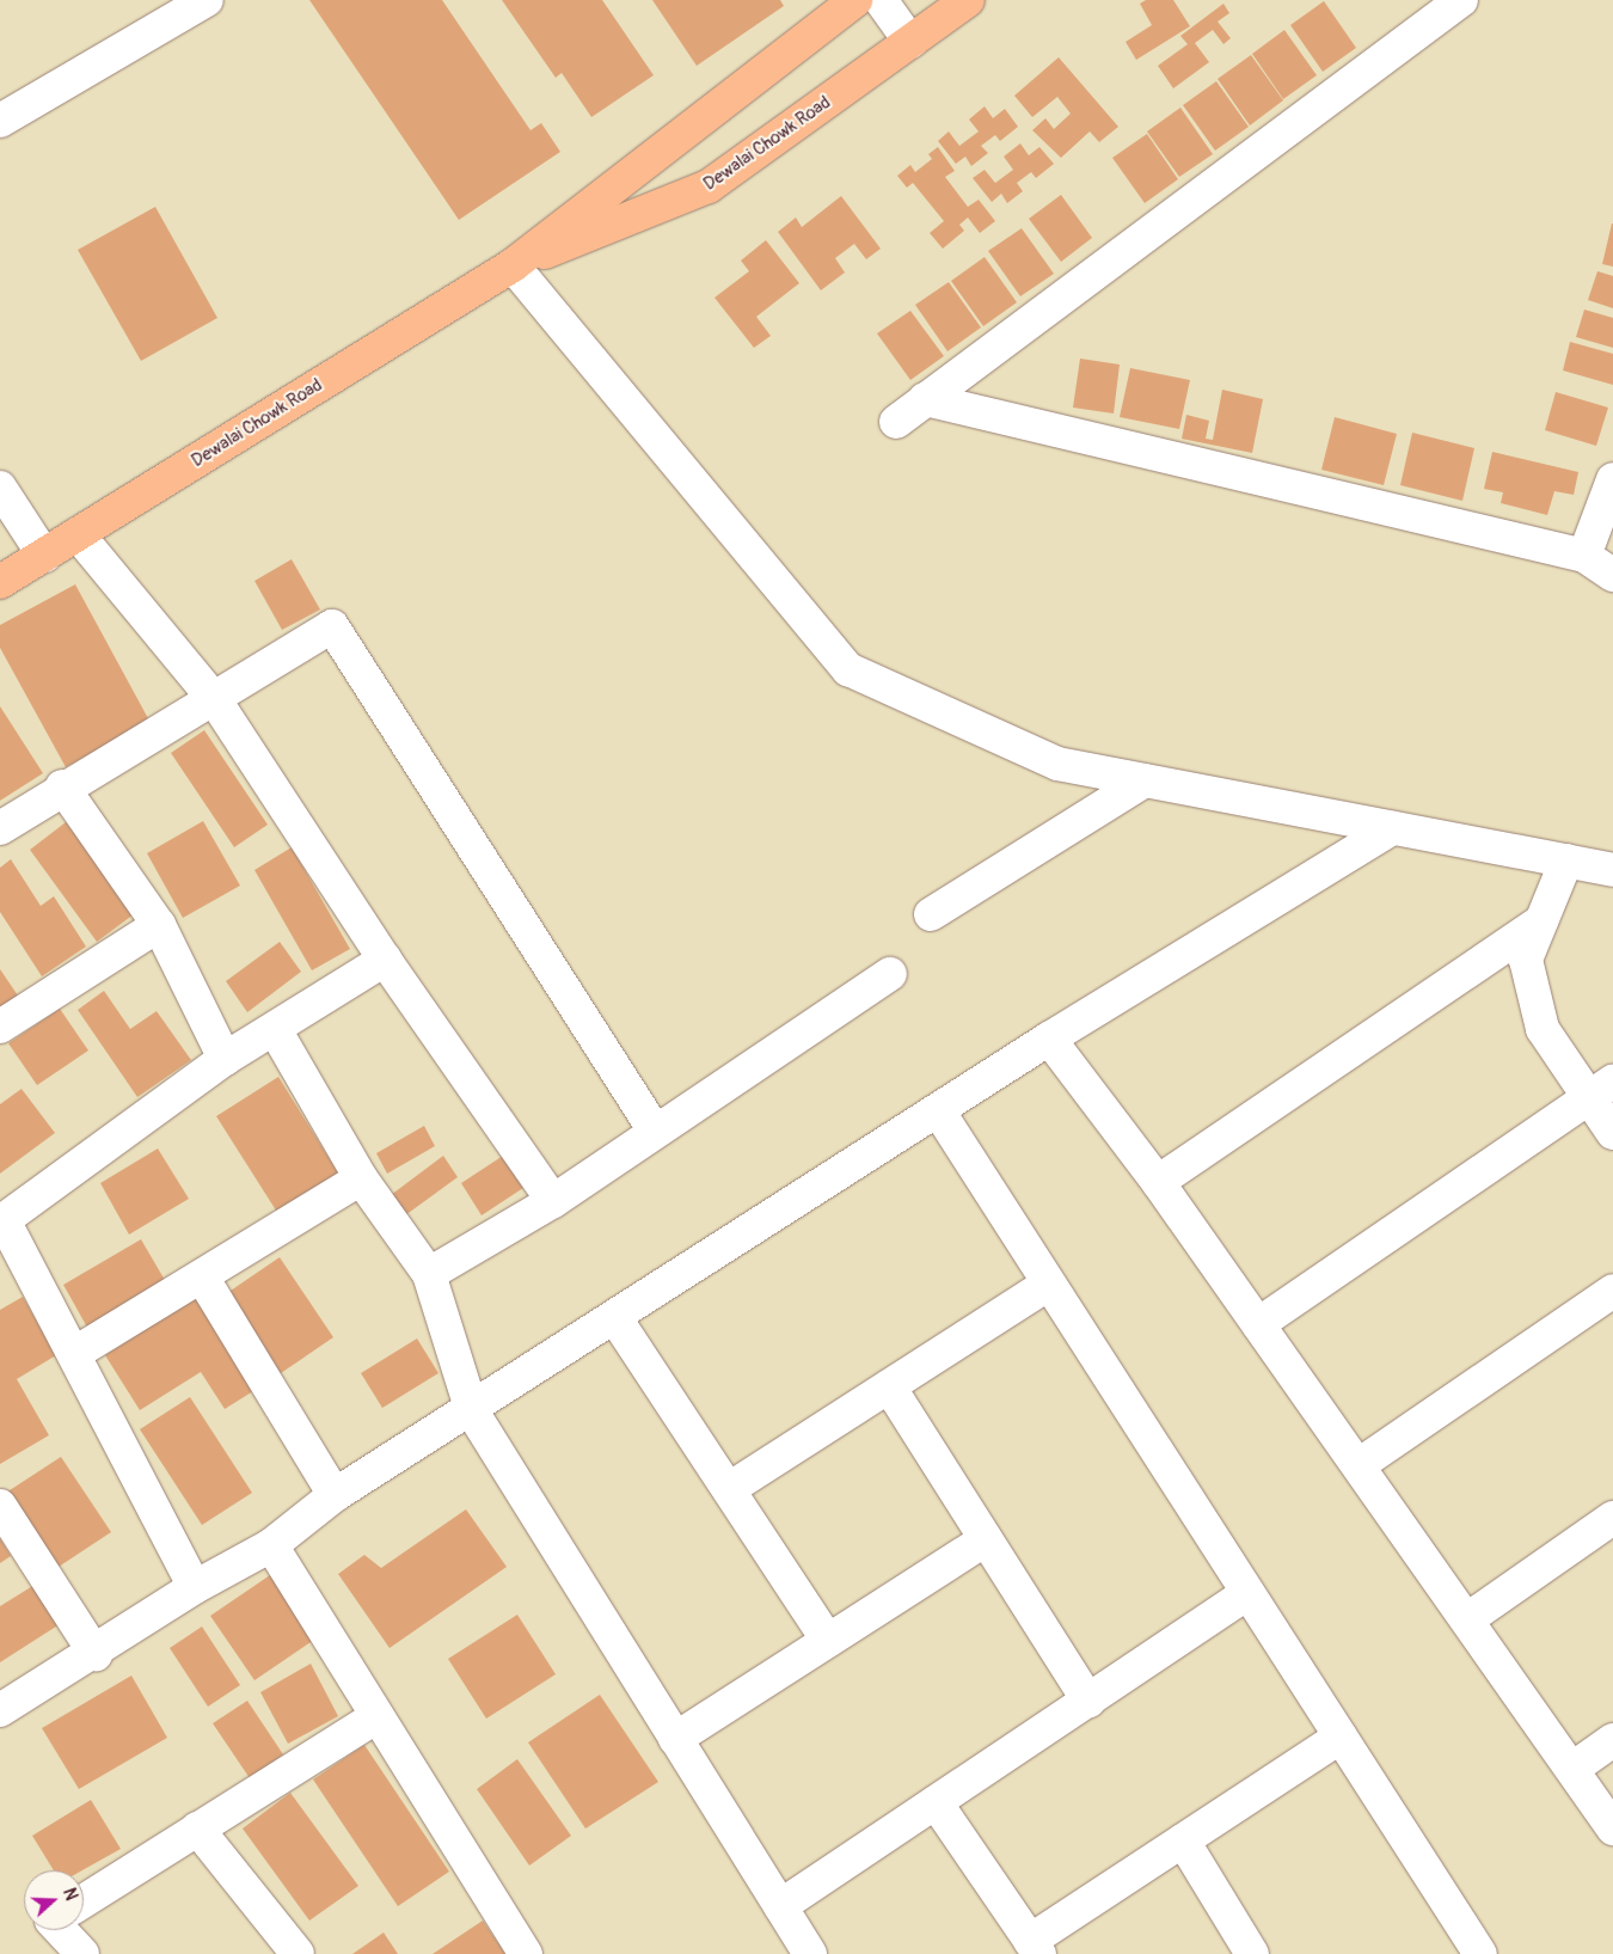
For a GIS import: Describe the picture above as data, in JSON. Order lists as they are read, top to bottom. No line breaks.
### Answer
{"streets":{"main road":["Dewalai Chowk Road"]},"north":"right"}
